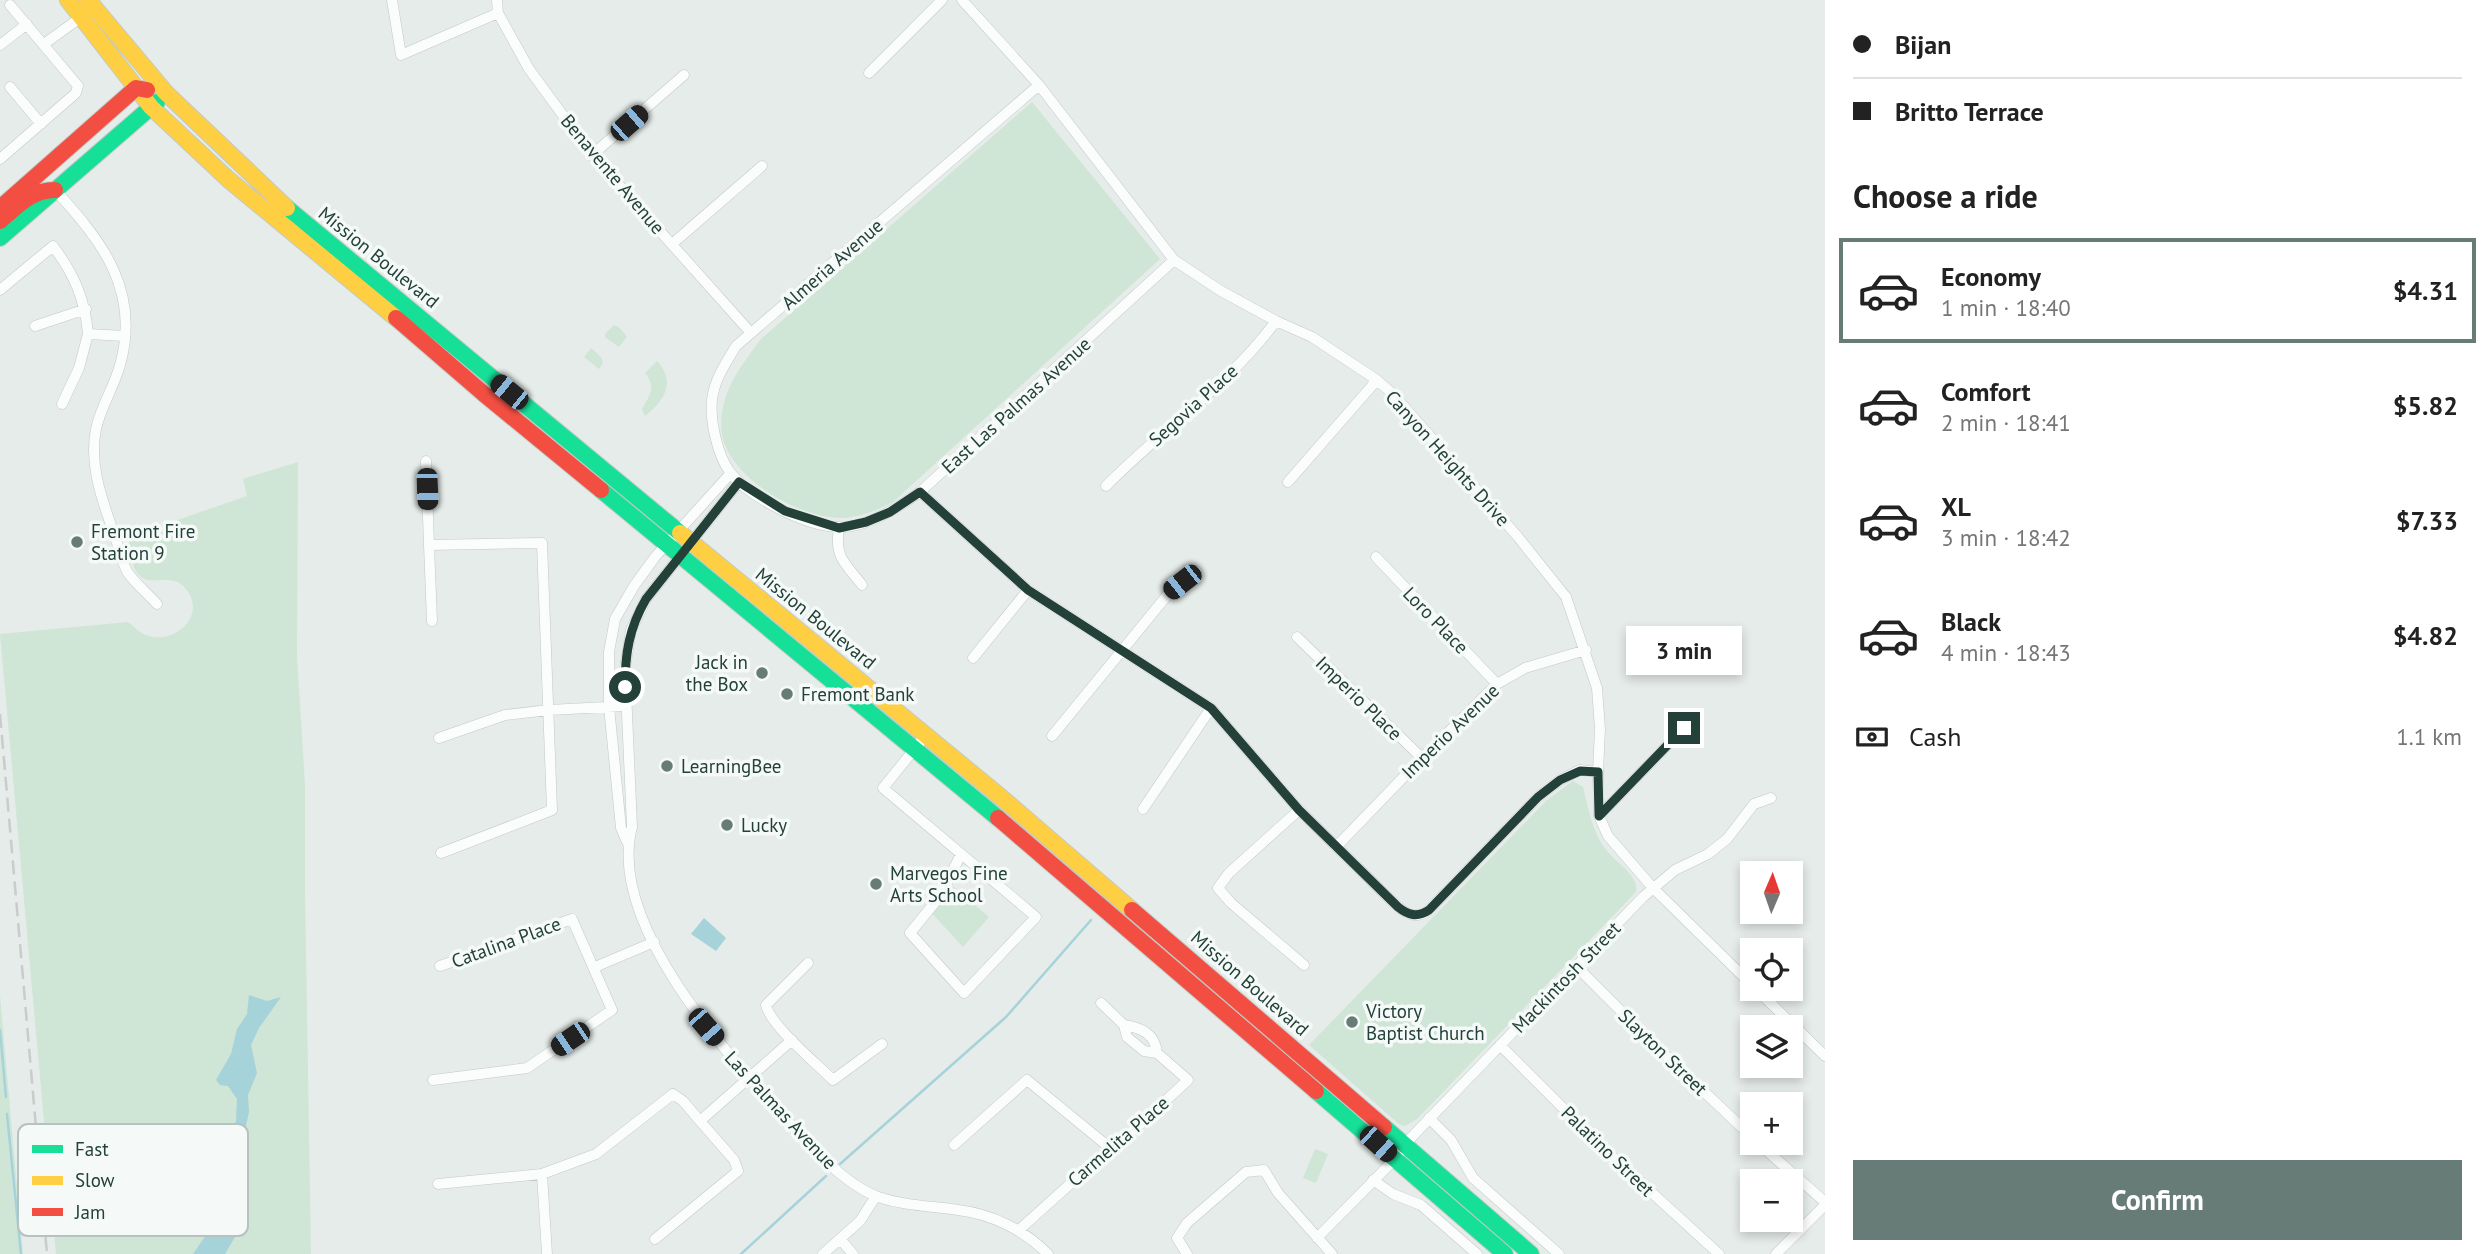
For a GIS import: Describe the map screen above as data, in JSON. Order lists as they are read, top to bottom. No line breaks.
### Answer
{"streets":{"main road":["Mission Boulevard"],"street":["Benavente Avenue","Almeria Avenue","East Las Palmas Avenue","Segovia Place","Canyon Heights Drive","Loro Place","Imperio Place","Imperio Avenue","Catalina Place","Mackintosh Street","Slayton Street","Las Palmas Avenue","Carmelita Place","Palatino Street"]},"crossings":[["Benavente Avenue","Almeria Avenue"],["Mission Boulevard","Mackintosh Street"],["Mission Boulevard","Las Palmas Avenue"],["Almeria Avenue","Canyon Heights Drive"],["East Las Palmas Avenue","Canyon Heights Drive"],["Segovia Place","Canyon Heights Drive"],["Canyon Heights Drive","Imperio Avenue"],["Canyon Heights Drive","Mackintosh Street"],["Loro Place","Imperio Avenue"],["Imperio Place","Imperio Avenue"],["Mackintosh Street","Slayton Street"],["Mackintosh Street","Palatino Street"],["Las Palmas Avenue","Carmelita Place"]],"places":["Fremont Fire Station 9","Jack in the Box","Fremont Bank","LearningBee","Lucky","Marvegos Fine Arts School","Victory Baptist Church"],"legend":["Fast","Slow","Jam"],"north":"top","page":{"banner":["Bijan","Britto Terrace"],"heading":"Choose a ride","list":[{"name":"Economy","note":"1 min · 18:40","value":"$4.31"},{"name":"Comfort","note":"2 min · 18:41","value":"$5.82"},{"name":"XL","note":"3 min · 18:42","value":"$7.33"},{"name":"Black","note":"4 min · 18:43","value":"$4.82"}],"bubble":"3 min","pay":["Cash","1.1 km"],"map_buttons":["+","−"],"buttons":"Confirm"}}
